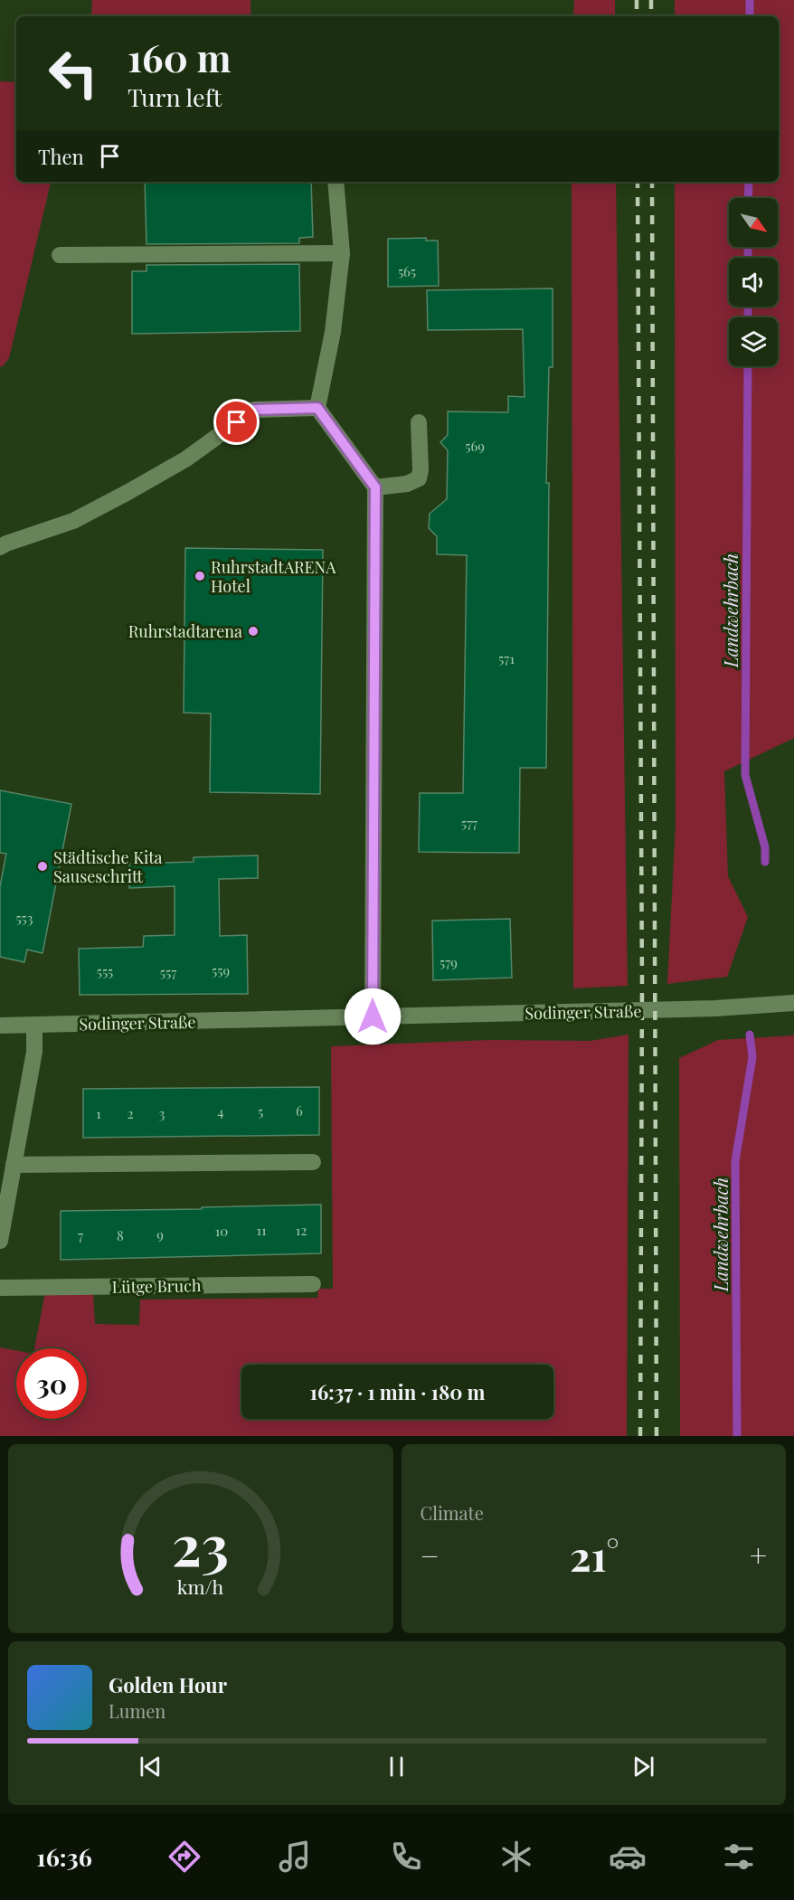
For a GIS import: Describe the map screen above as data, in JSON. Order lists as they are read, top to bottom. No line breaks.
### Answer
{"streets":{"street":["Sodinger Straße","Lütge Bruch"]},"water":["Landwehrbach"],"places":["RuhrstadtARENA Hotel","Ruhrstadtarena","Städtische Kita Sauseschritt"],"house_numbers":["565","569","571","577","553","579","559","555","557","6","4","5","1","2","3","11","12","10","9","7","8"],"north":"bottom right","page":{"turn":["160 m","Turn left"],"then":"Then","limit":"30","trip":"16:37 · 1 min · 180 m","tile":"Climate","heat":["−","21°","+"],"song":["Golden Hour","Lumen"],"tabs":"16:36","gauge":["23","km/h"]}}
